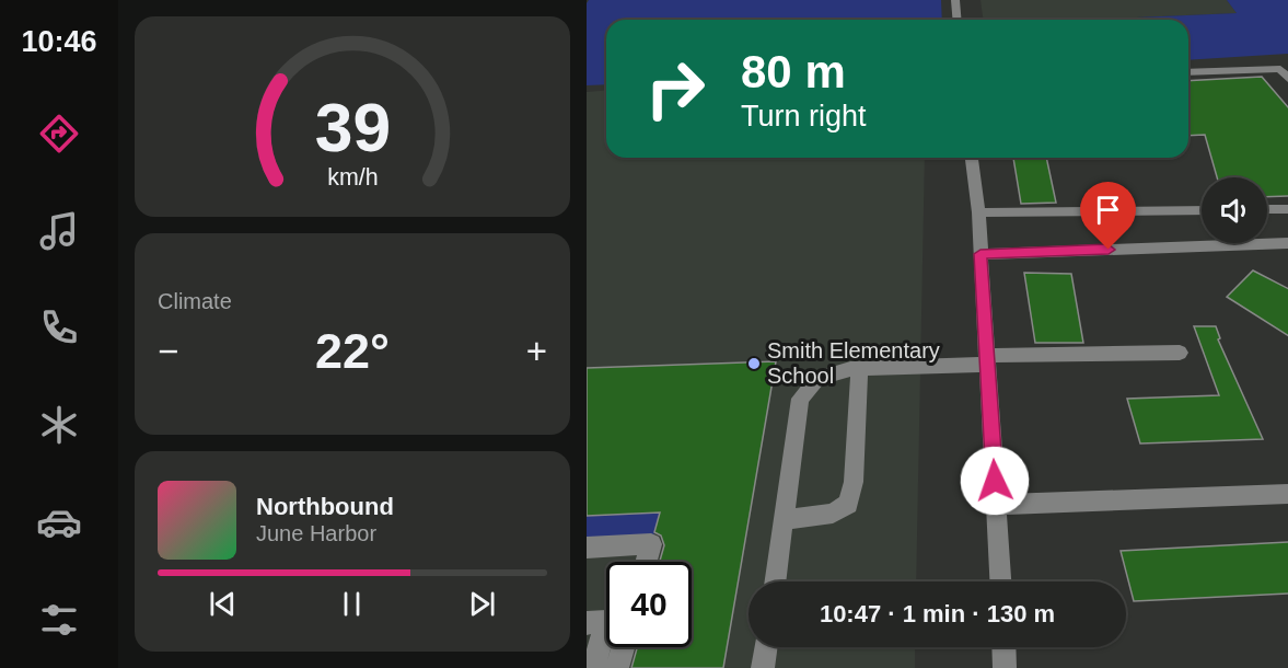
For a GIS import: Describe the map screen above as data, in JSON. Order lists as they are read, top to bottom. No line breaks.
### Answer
{"places":["Smith Elementary School"],"page":{"tabs":"10:46","turn":["80 m","Turn right"],"tile":"Climate","heat":["−","22°","+"],"song":["Northbound","June Harbor"],"limit":"40","trip":"10:47 · 1 min · 130 m","gauge":["39","km/h"]}}
